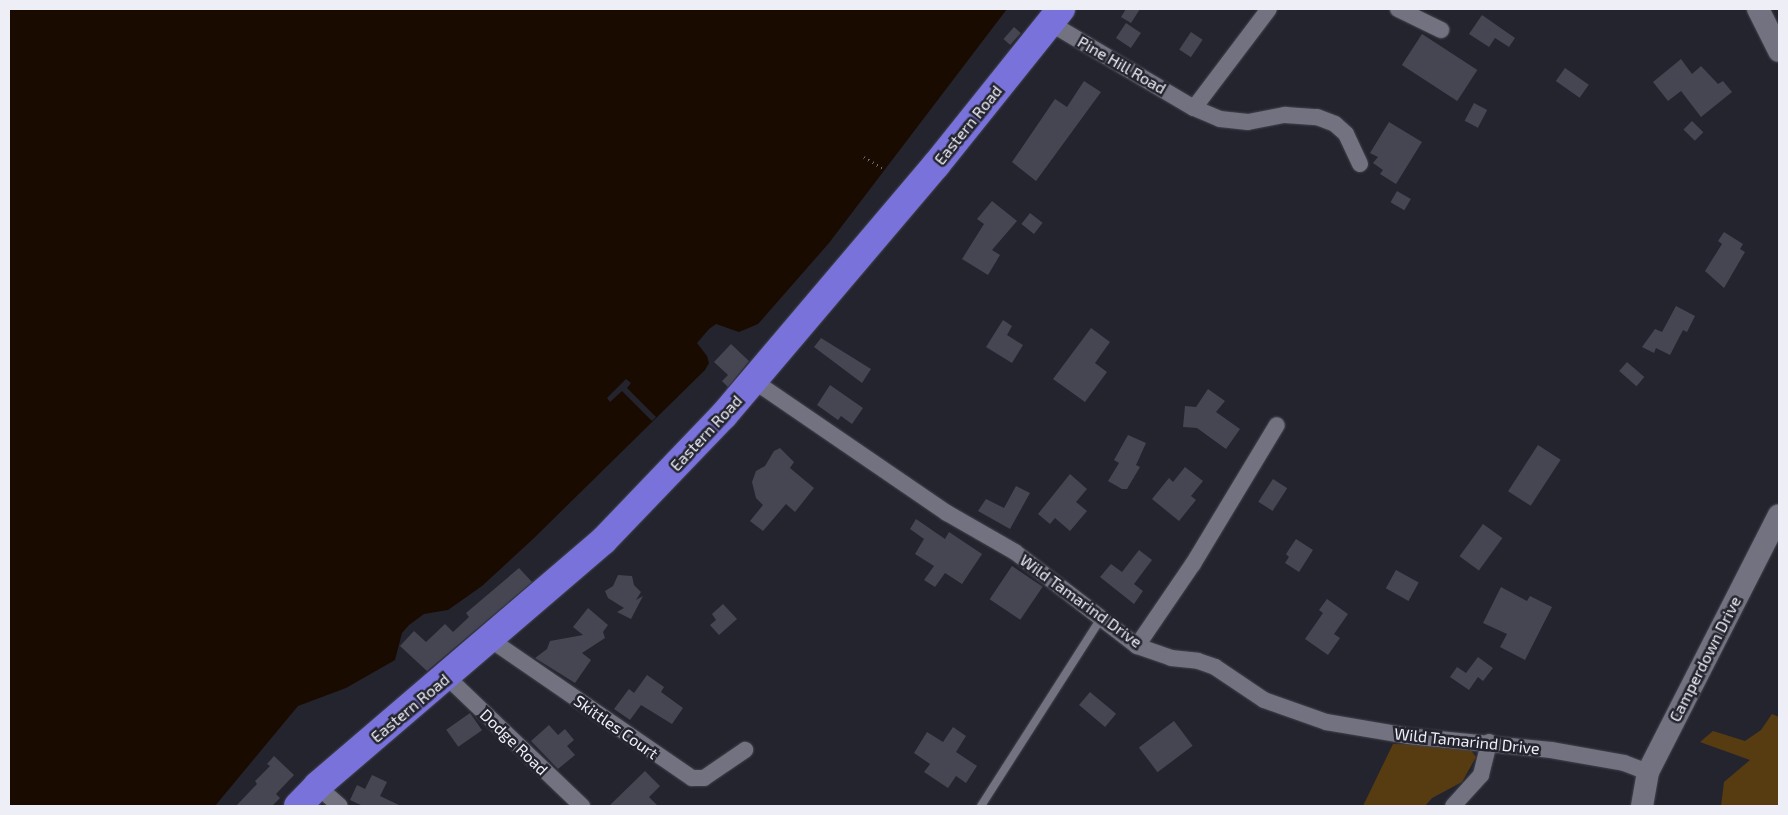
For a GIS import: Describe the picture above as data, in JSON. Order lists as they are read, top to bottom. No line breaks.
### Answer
{"streets":{"highway":["Eastern Road"],"street":["Pine Hill Road","Wild Tamarind Drive","Camperdown Drive","Skittles Court","Dodge Road"]},"crossings":[["Pine Hill Road","Eastern Road"],["Eastern Road","Wild Tamarind Drive"],["Eastern Road","Skittles Court"],["Eastern Road","Dodge Road"],["Wild Tamarind Drive","Camperdown Drive"]]}
